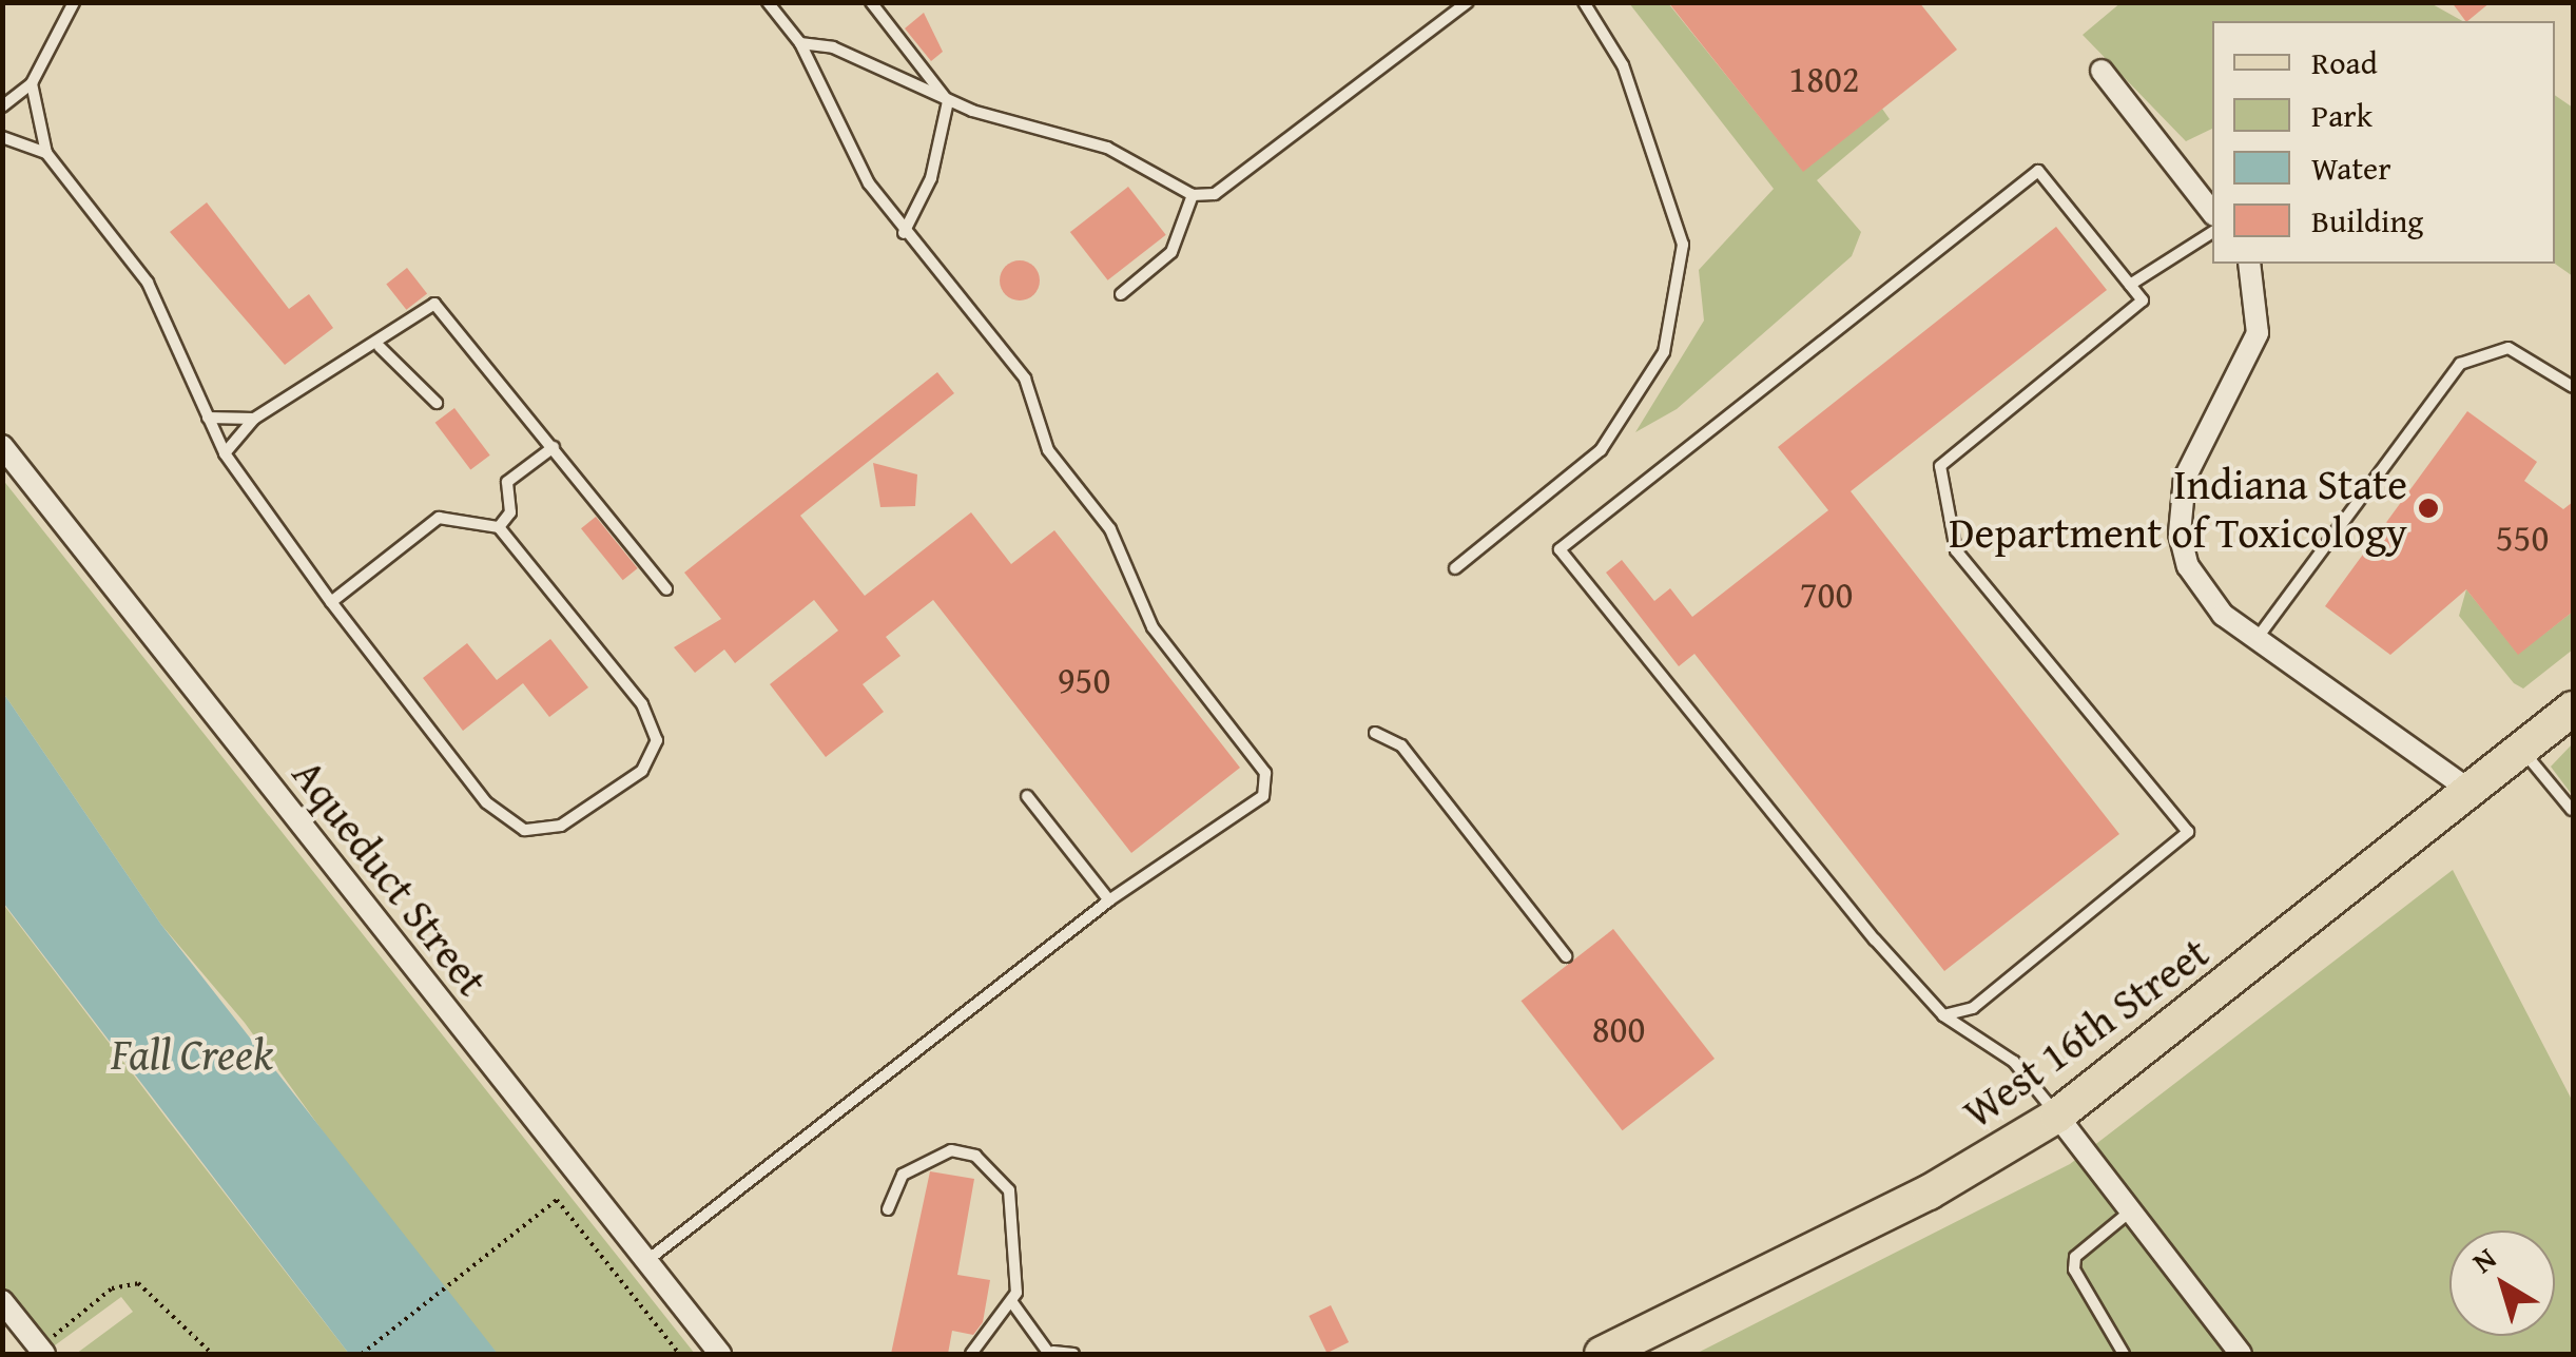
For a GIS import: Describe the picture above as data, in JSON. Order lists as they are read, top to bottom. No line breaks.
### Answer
{"streets":{"main road":["West 16th Street"],"street":["Aqueduct Street"]},"water":["Fall Creek"],"places":["Indiana State Department of Toxicology"],"house_numbers":["1802","550","700","950","800"],"legend":["Road","Park","Water","Building"],"north":"top left"}
